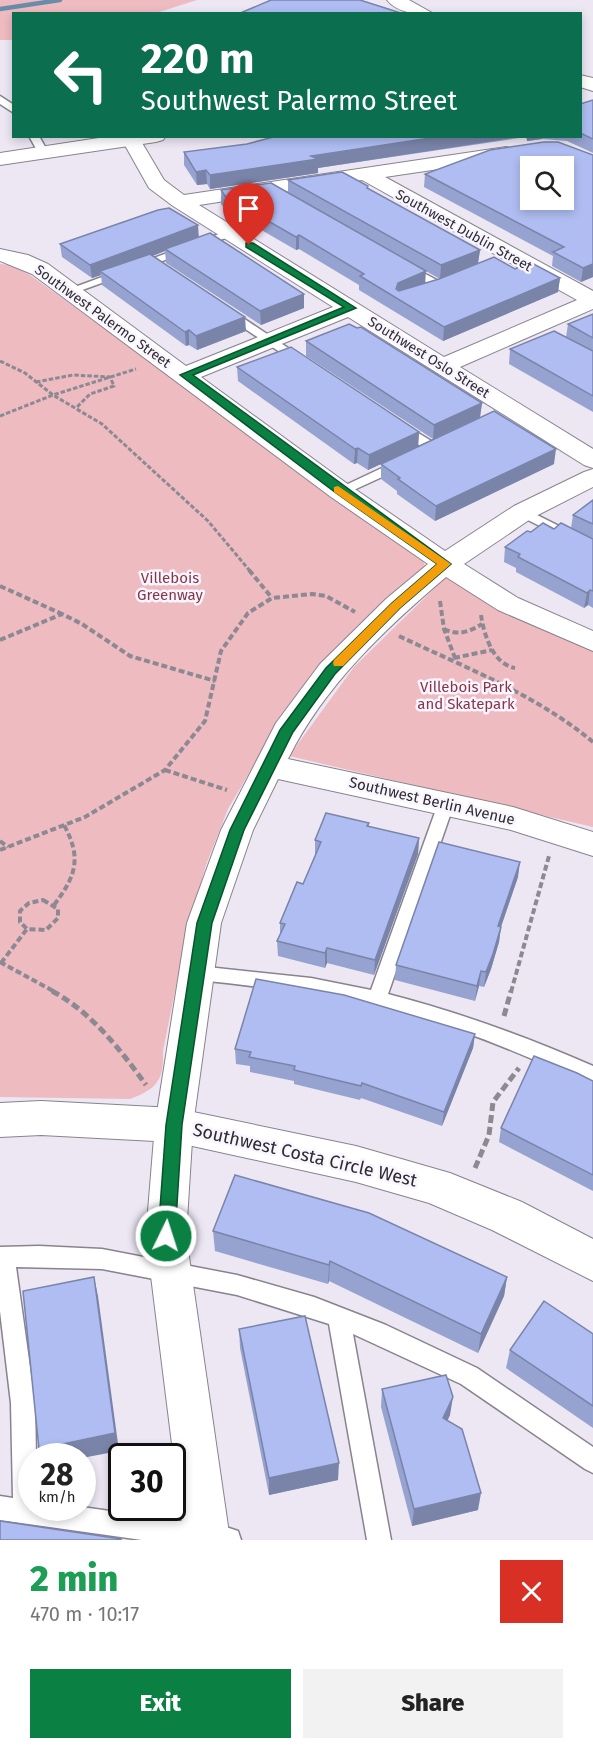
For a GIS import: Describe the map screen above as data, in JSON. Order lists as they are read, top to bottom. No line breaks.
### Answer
{"streets":{"street":["Southwest Dublin Street","Southwest Palermo Street","Southwest Oslo Street","Southwest Berlin Avenue","Southwest Costa Circle West"]},"parks":["Villebois Greenway","Villebois Park and Skatepark"],"page":{"turn":["220 m","Southwest Palermo Street"],"speed":"28 km/h","limit":"30","heading":["2 min","470 m · 10:17"],"buttons":["Exit","Share"]}}
